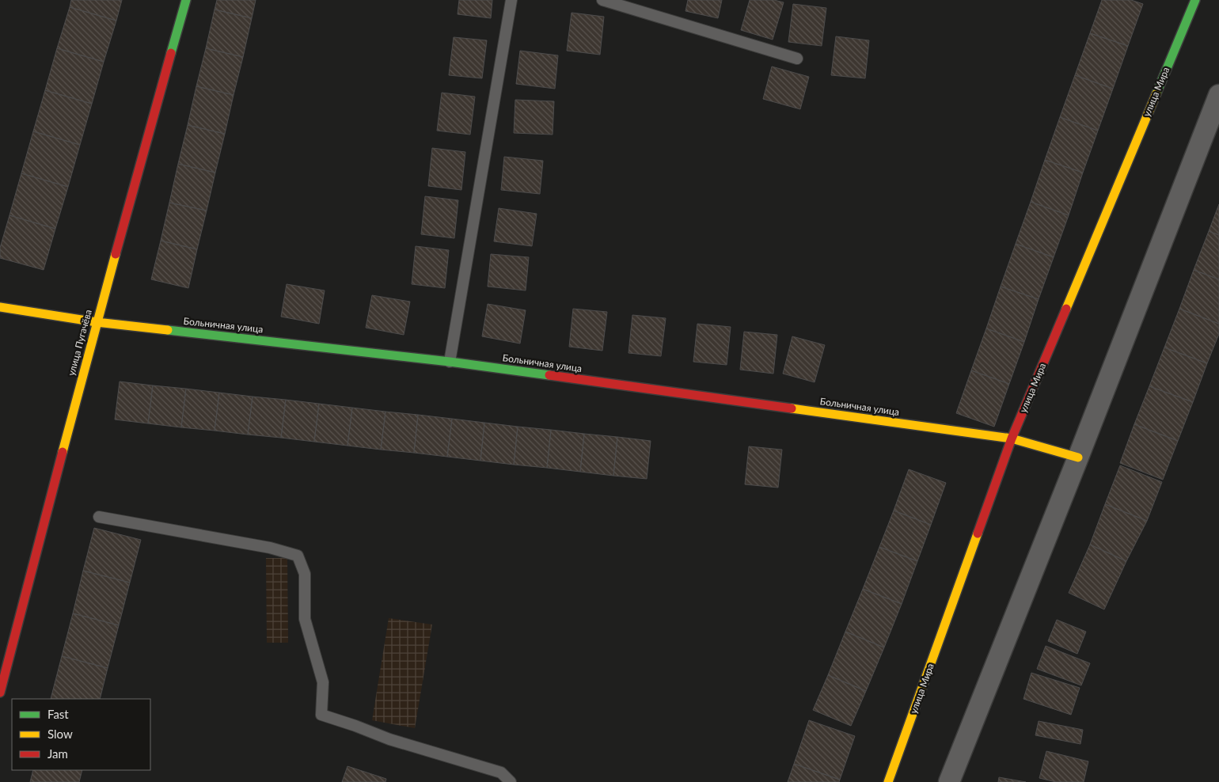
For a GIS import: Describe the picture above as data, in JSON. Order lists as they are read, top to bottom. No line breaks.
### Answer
{"streets":{"street":["улица Мира","Больничная улица","улица Пугачёва"]},"crossings":[["улица Мира","Больничная улица"],["Больничная улица","улица Пугачёва"]],"legend":["Fast","Slow","Jam"]}
